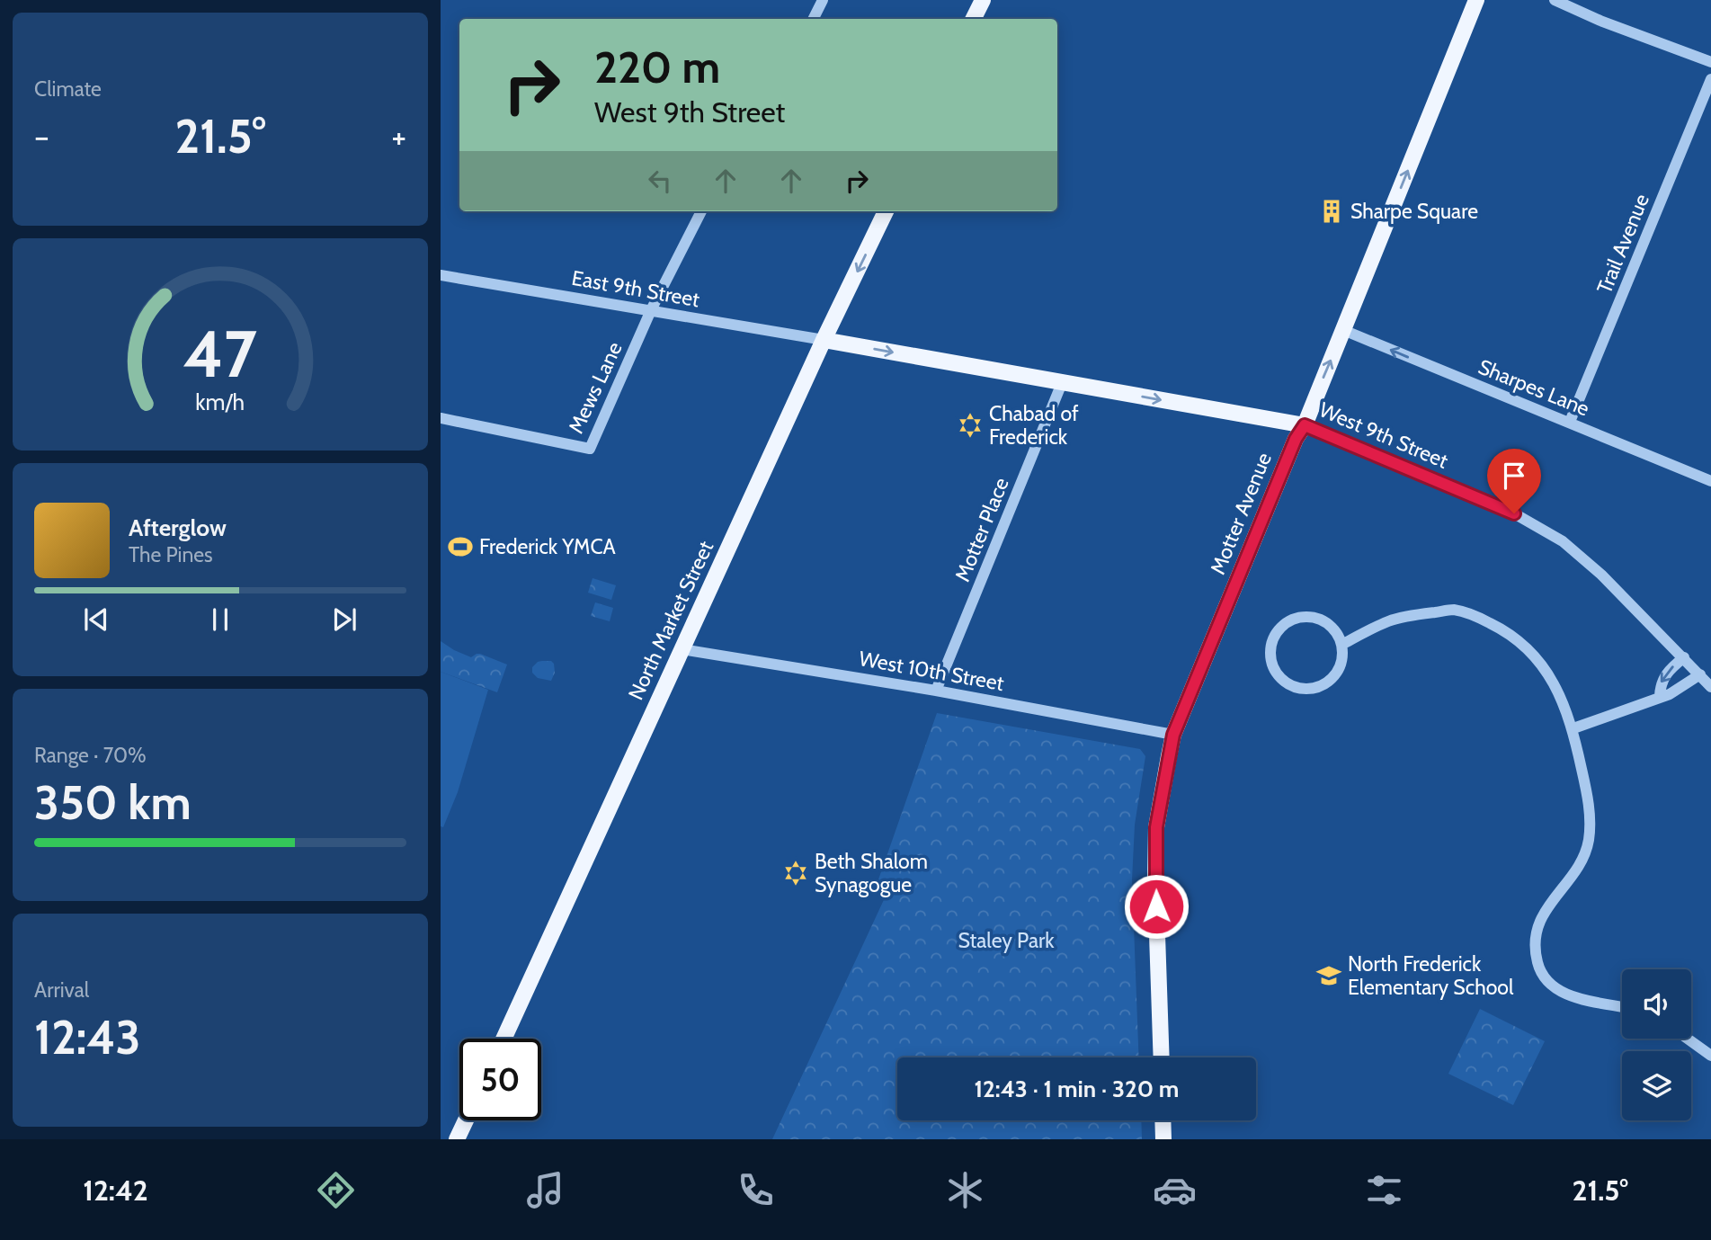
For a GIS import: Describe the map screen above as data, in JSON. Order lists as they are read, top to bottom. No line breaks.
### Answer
{"streets":{"main road":["West 9th Street","Motter Avenue","North Market Street"],"street":["Trail Avenue","East 9th Street","Mews Lane","Sharpes Lane","Motter Place","West 10th Street"]},"crossings":[["Trail Avenue","Sharpes Lane"],["East 9th Street","Mews Lane"],["East 9th Street","West 9th Street"],["East 9th Street","North Market Street"],["Sharpes Lane","Motter Avenue"],["West 9th Street","Motter Avenue"],["West 9th Street","Motter Place"],["West 9th Street","North Market Street"],["Motter Avenue","West 10th Street"],["Motter Place","West 10th Street"],["North Market Street","West 10th Street"]],"one_way":["Sharpes Lane","West 9th Street","Motter Avenue"],"parks":["Staley Park"],"places":{"building":["Sharpe Square"],"synagogue":["Chabad of Frederick","Beth Shalom Synagogue"],"sports":["Frederick YMCA"],"school or university":["North Frederick Elementary School"]},"page":{"tile":["Climate",["Range · 70%","350 km"],["Arrival","12:43"]],"turn":["220 m","West 9th Street"],"heat":["−","21.5°","+"],"song":["Afterglow","The Pines"],"limit":"50","trip":"12:43 · 1 min · 320 m","tabs":["12:42","21.5°"],"gauge":["47","km/h"]}}
